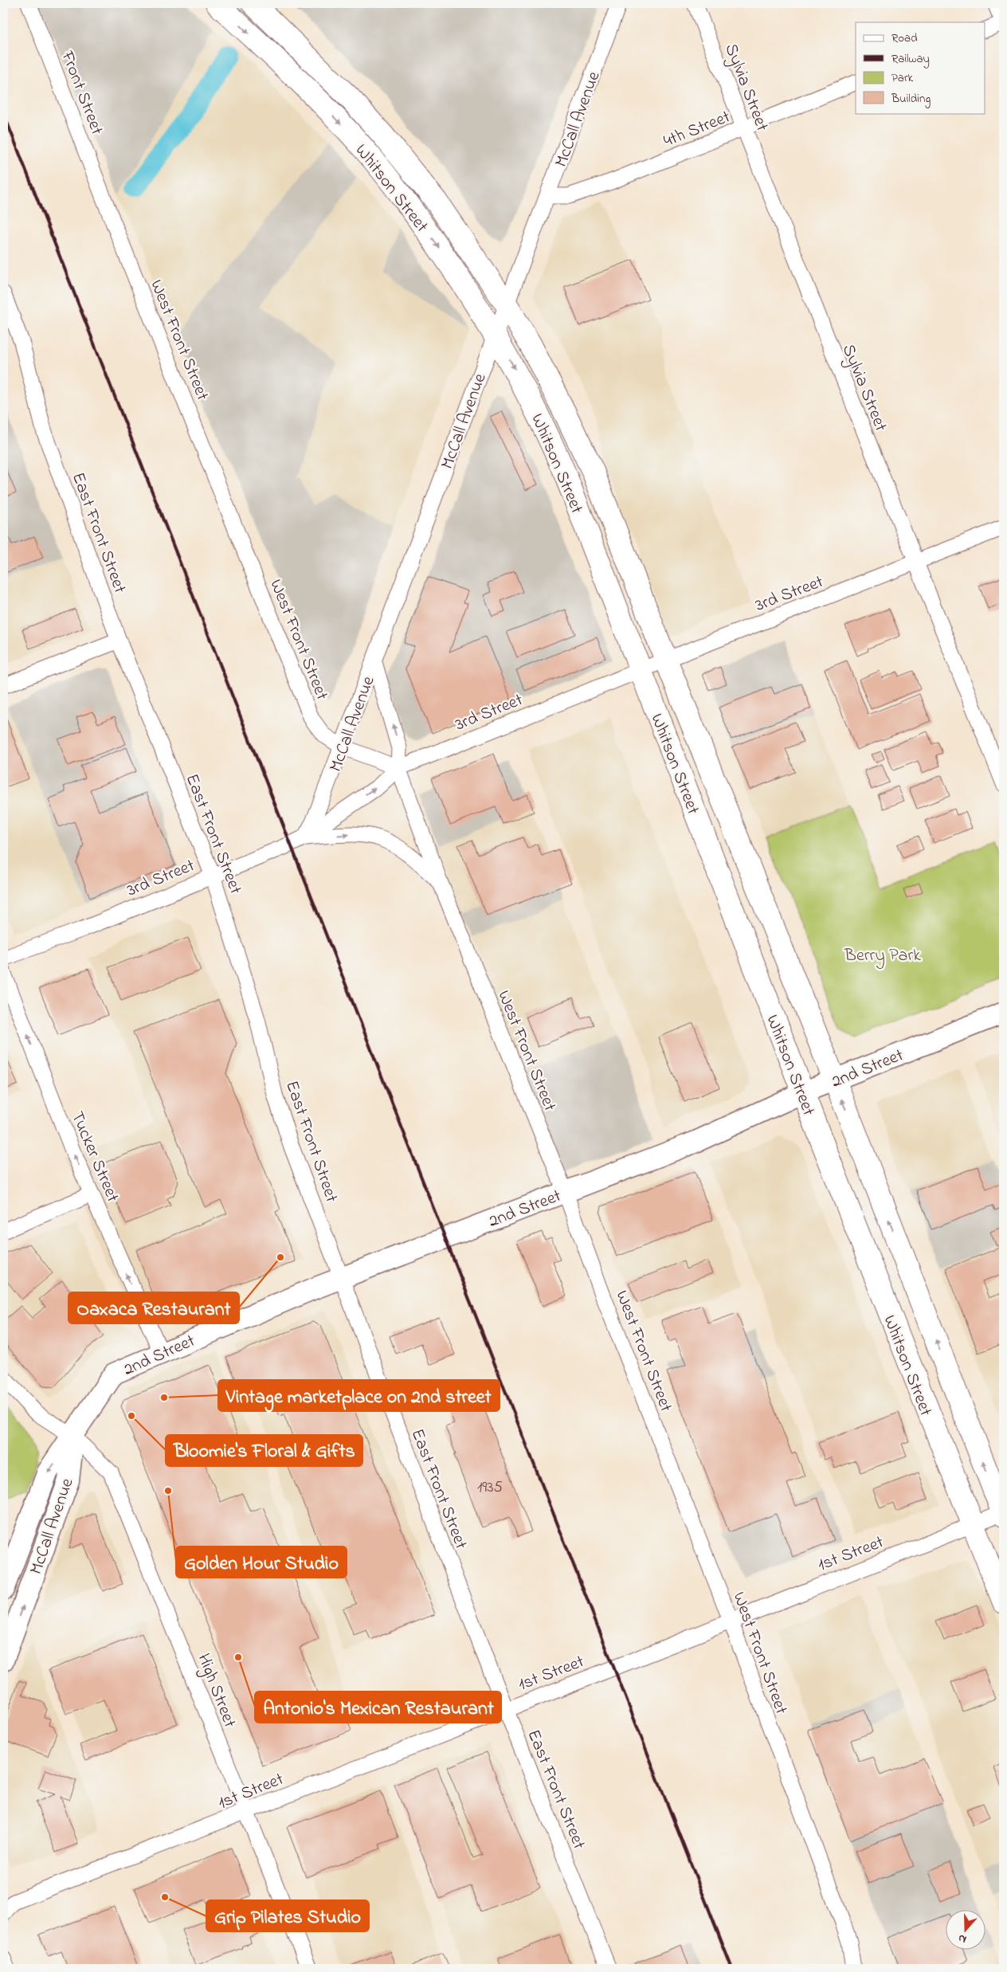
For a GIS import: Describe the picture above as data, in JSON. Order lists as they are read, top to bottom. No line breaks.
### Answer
{"streets":{"main road":["McCall Avenue","Whitson Street","2nd Street"],"street":["Sylvia Street","Front Street","4th Street","West Front Street","East Front Street","3rd Street","Tucker Street","1st Street","High Street"]},"crossings":[["Sylvia Street","4th Street"],["Sylvia Street","3rd Street"],["Front Street","West Front Street"],["McCall Avenue","4th Street"],["McCall Avenue","Whitson Street"],["McCall Avenue","West Front Street"],["McCall Avenue","3rd Street"],["McCall Avenue","2nd Street"],["McCall Avenue","High Street"],["Whitson Street","3rd Street"],["Whitson Street","2nd Street"],["Whitson Street","1st Street"],["West Front Street","3rd Street"],["West Front Street","2nd Street"],["West Front Street","1st Street"],["East Front Street","3rd Street"],["East Front Street","2nd Street"],["East Front Street","1st Street"],["2nd Street","Tucker Street"],["2nd Street","High Street"],["1st Street","High Street"]],"one_way":["Tucker Street"],"parks":["Berry Park"],"places":["Oaxaca Restaurant","Vintage marketplace on 2nd street","Bloomie's Floral & Gifts","Golden Hour Studio","Antonio's Mexican Restaurant","Grip Pilates Studio"],"house_numbers":["1935"],"legend":["Road","Railway","Park","Building"],"north":"bottom"}
